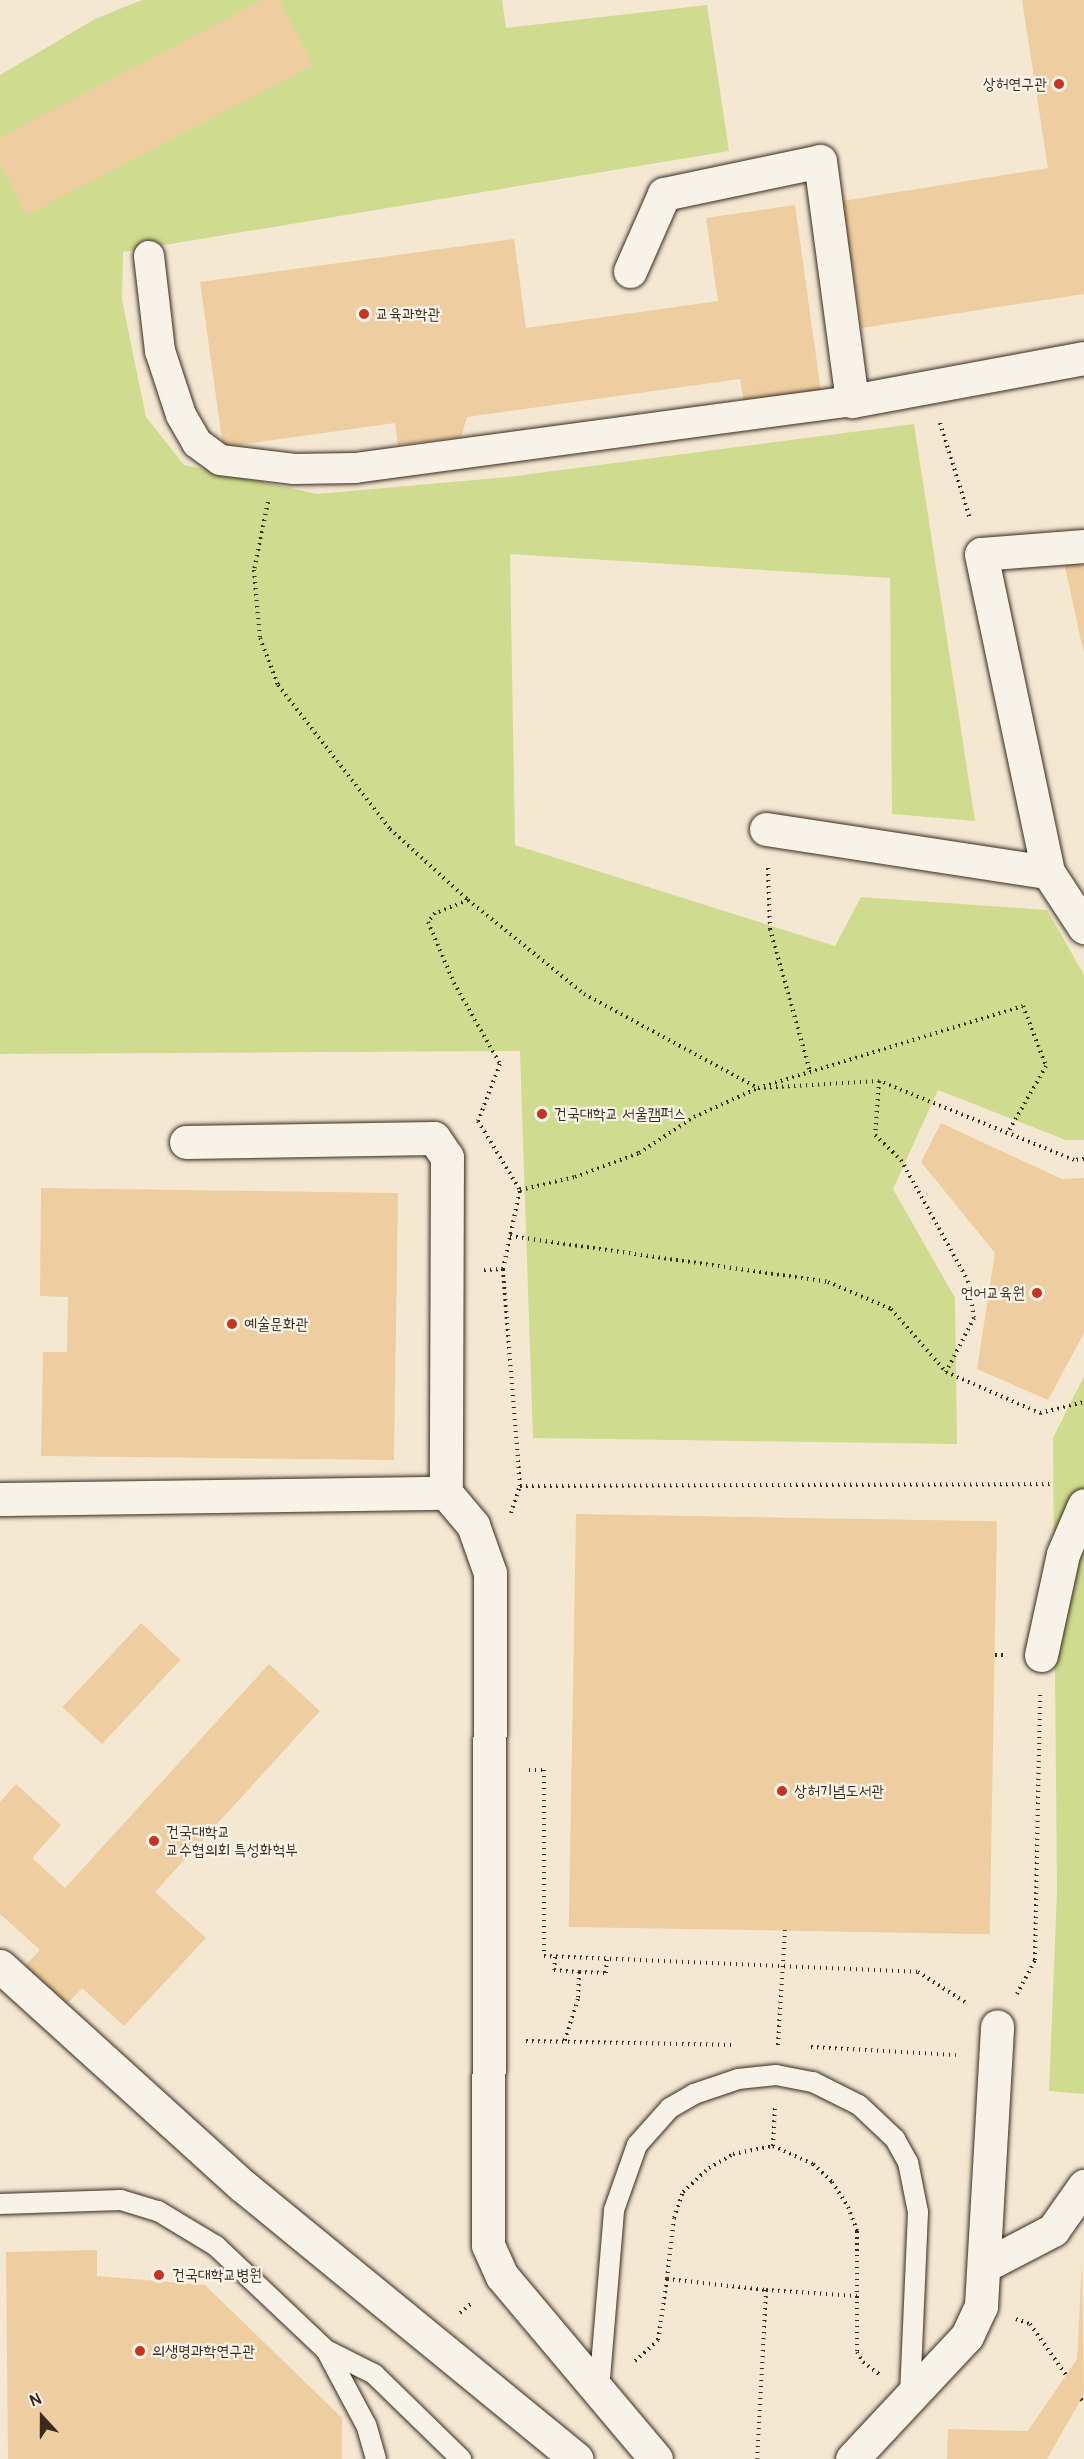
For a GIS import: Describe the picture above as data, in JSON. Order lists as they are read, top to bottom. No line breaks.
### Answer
{"places":["상허연구관","교육과학관","건국대학교 서울캠퍼스","언어교육원","예술문화관","상허기념도서관","건국대학교 교수협의회 특성화헉부","건국대학교병원","의생명과학연구관"],"north":"top"}
